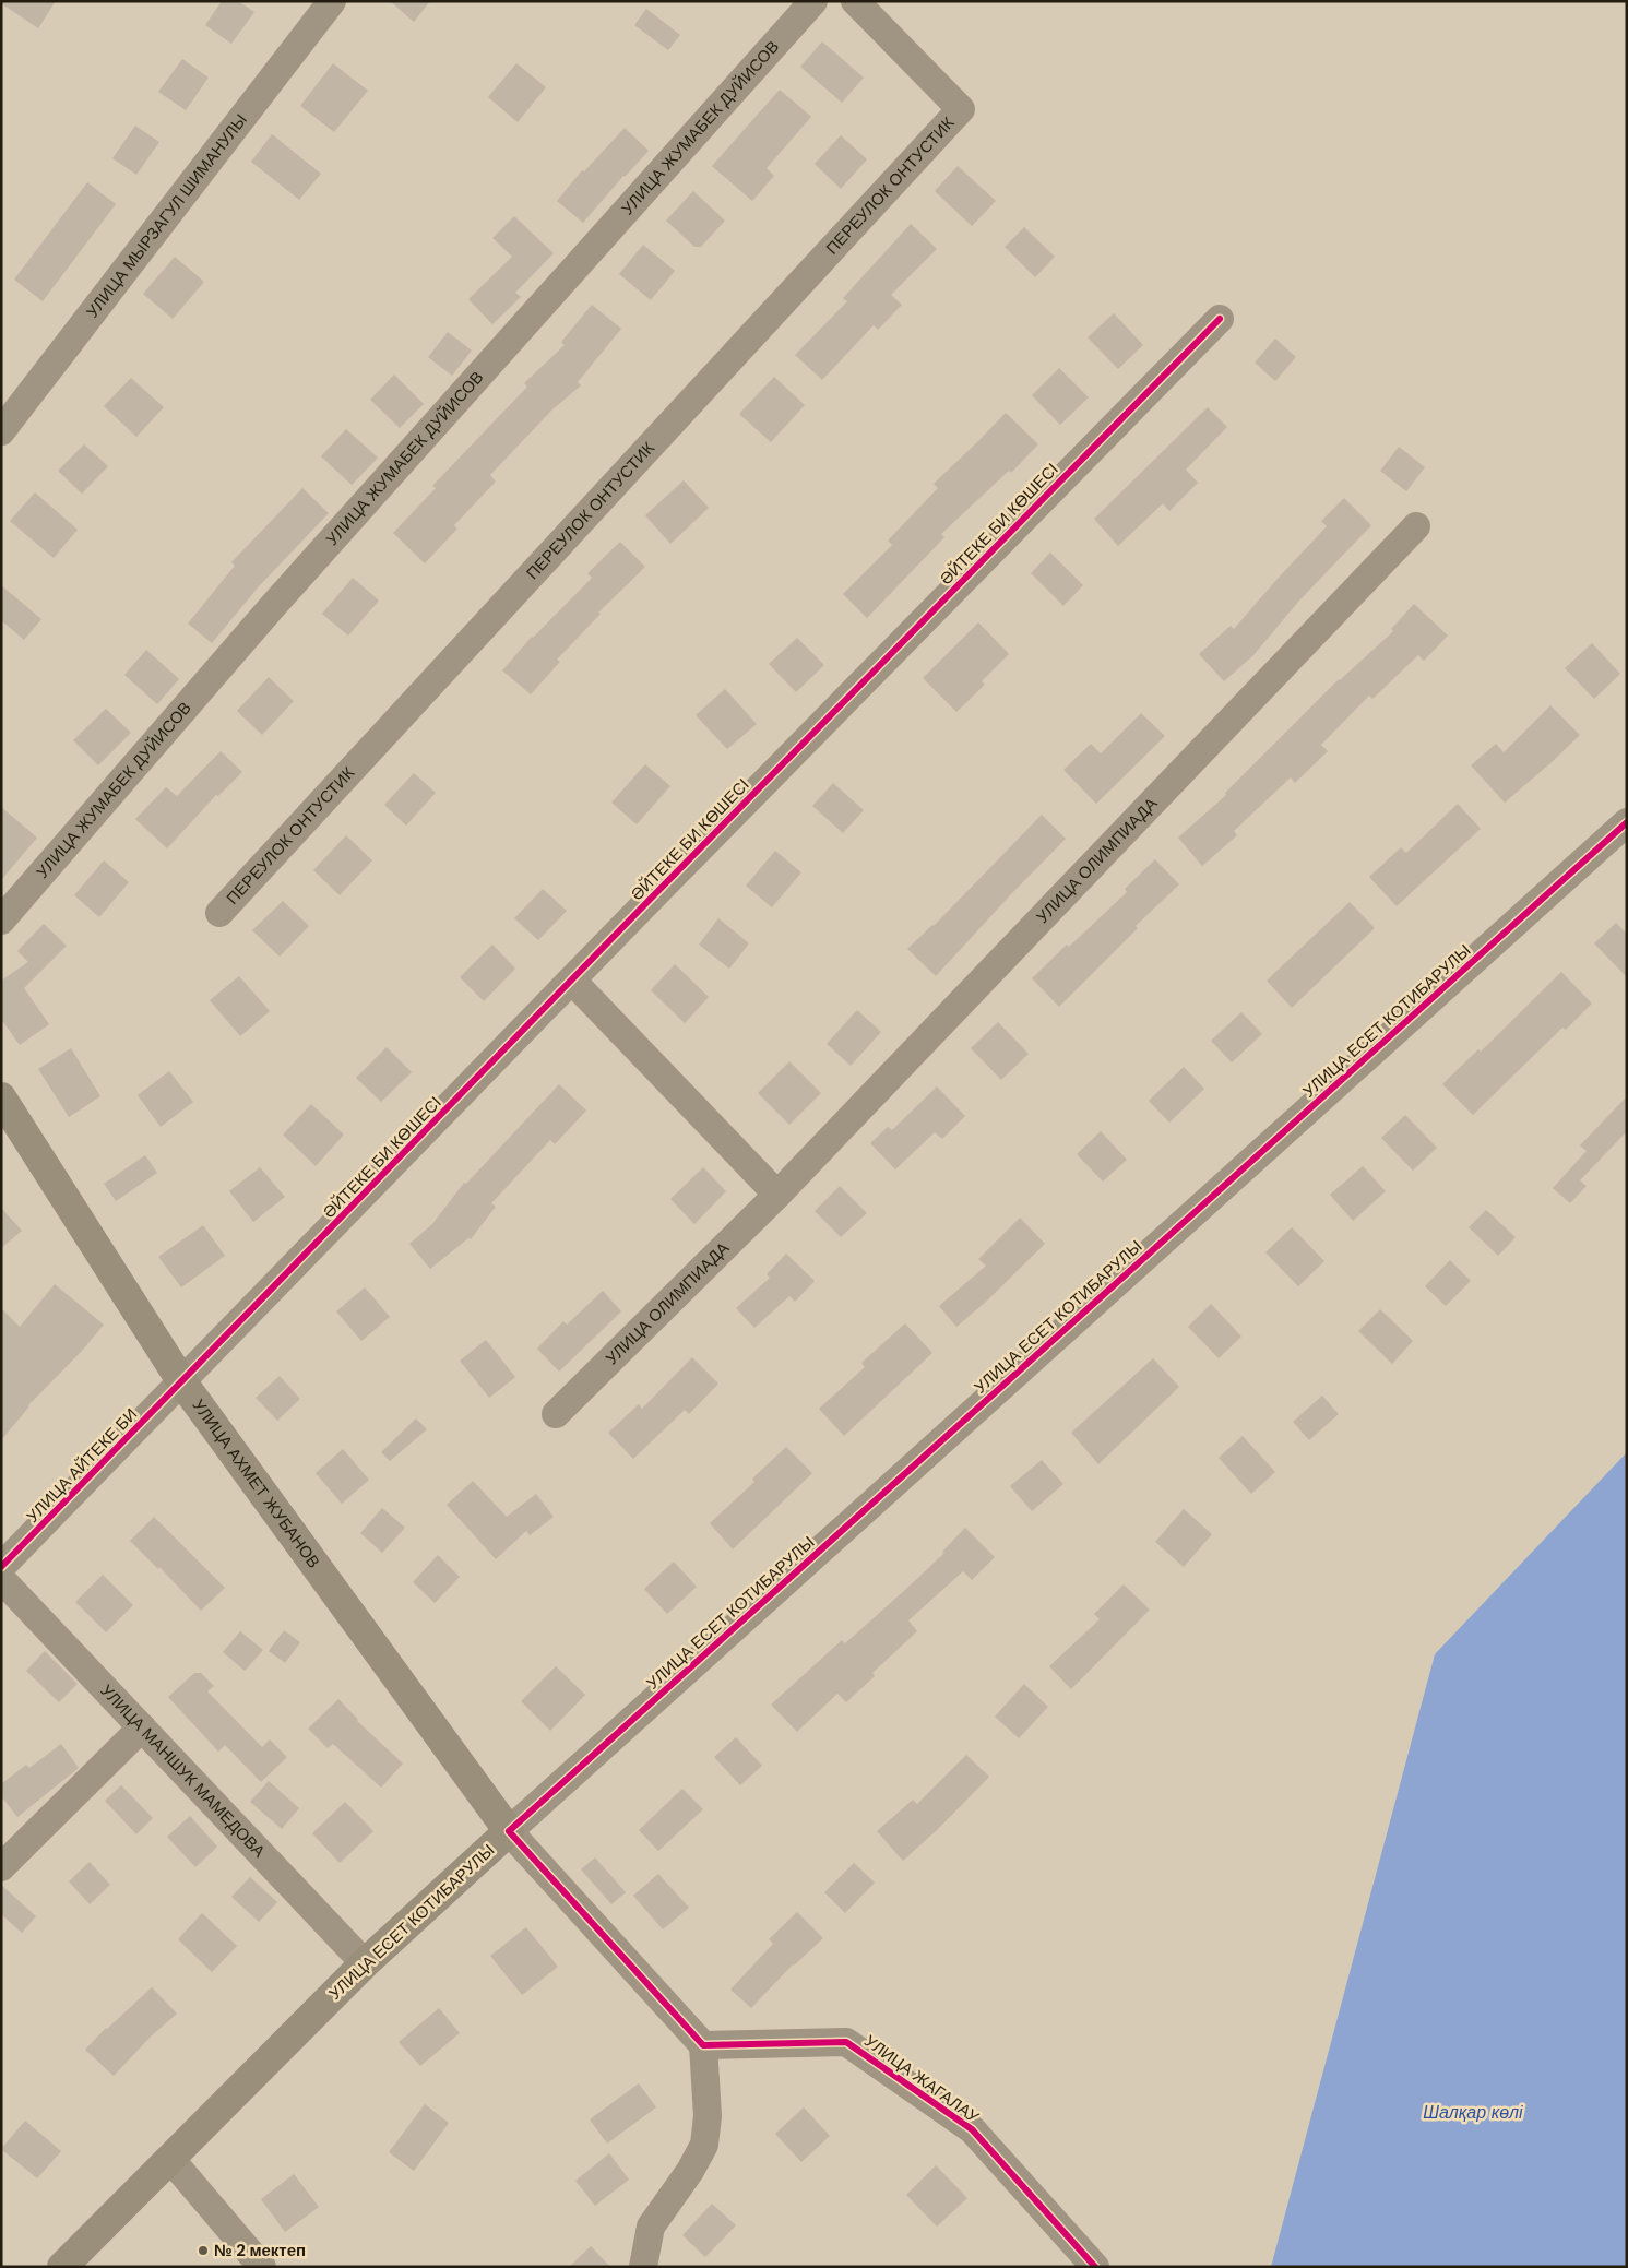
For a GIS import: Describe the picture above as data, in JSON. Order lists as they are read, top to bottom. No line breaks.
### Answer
{"streets":{"main road":["УЛИЦА ЕСЕТ КОТИБАРУЛЫ","УЛИЦА АХМЕТ ЖУБАНОВ"],"street":["УЛИЦА ЖУМАБЕК ДУЙИСОВ","ПЕРЕУЛОК ОНТУСТИК","УЛИЦА МЫРЗАГУЛ ШИМАНУЛЫ","ӘЙТЕКЕ БИ КӨШЕСІ","УЛИЦА ОЛИМПИАДА","УЛИЦА АЙТЕКЕ БИ","УЛИЦА МАНШУК МАМЕДОВА","УЛИЦА ЖАГАЛАУ"]},"crossings":[["ӘЙТЕКЕ БИ КӨШЕСІ","УЛИЦА АЙТЕКЕ БИ"],["ӘЙТЕКЕ БИ КӨШЕСІ","УЛИЦА АХМЕТ ЖУБАНОВ"],["УЛИЦА ЕСЕТ КОТИБАРУЛЫ","УЛИЦА АХМЕТ ЖУБАНОВ"],["УЛИЦА ЕСЕТ КОТИБАРУЛЫ","УЛИЦА МАНШУК МАМЕДОВА"],["УЛИЦА АЙТЕКЕ БИ","УЛИЦА АХМЕТ ЖУБАНОВ"]],"water":["Шалқар көлі"],"places":["№ 2 мектеп"]}
